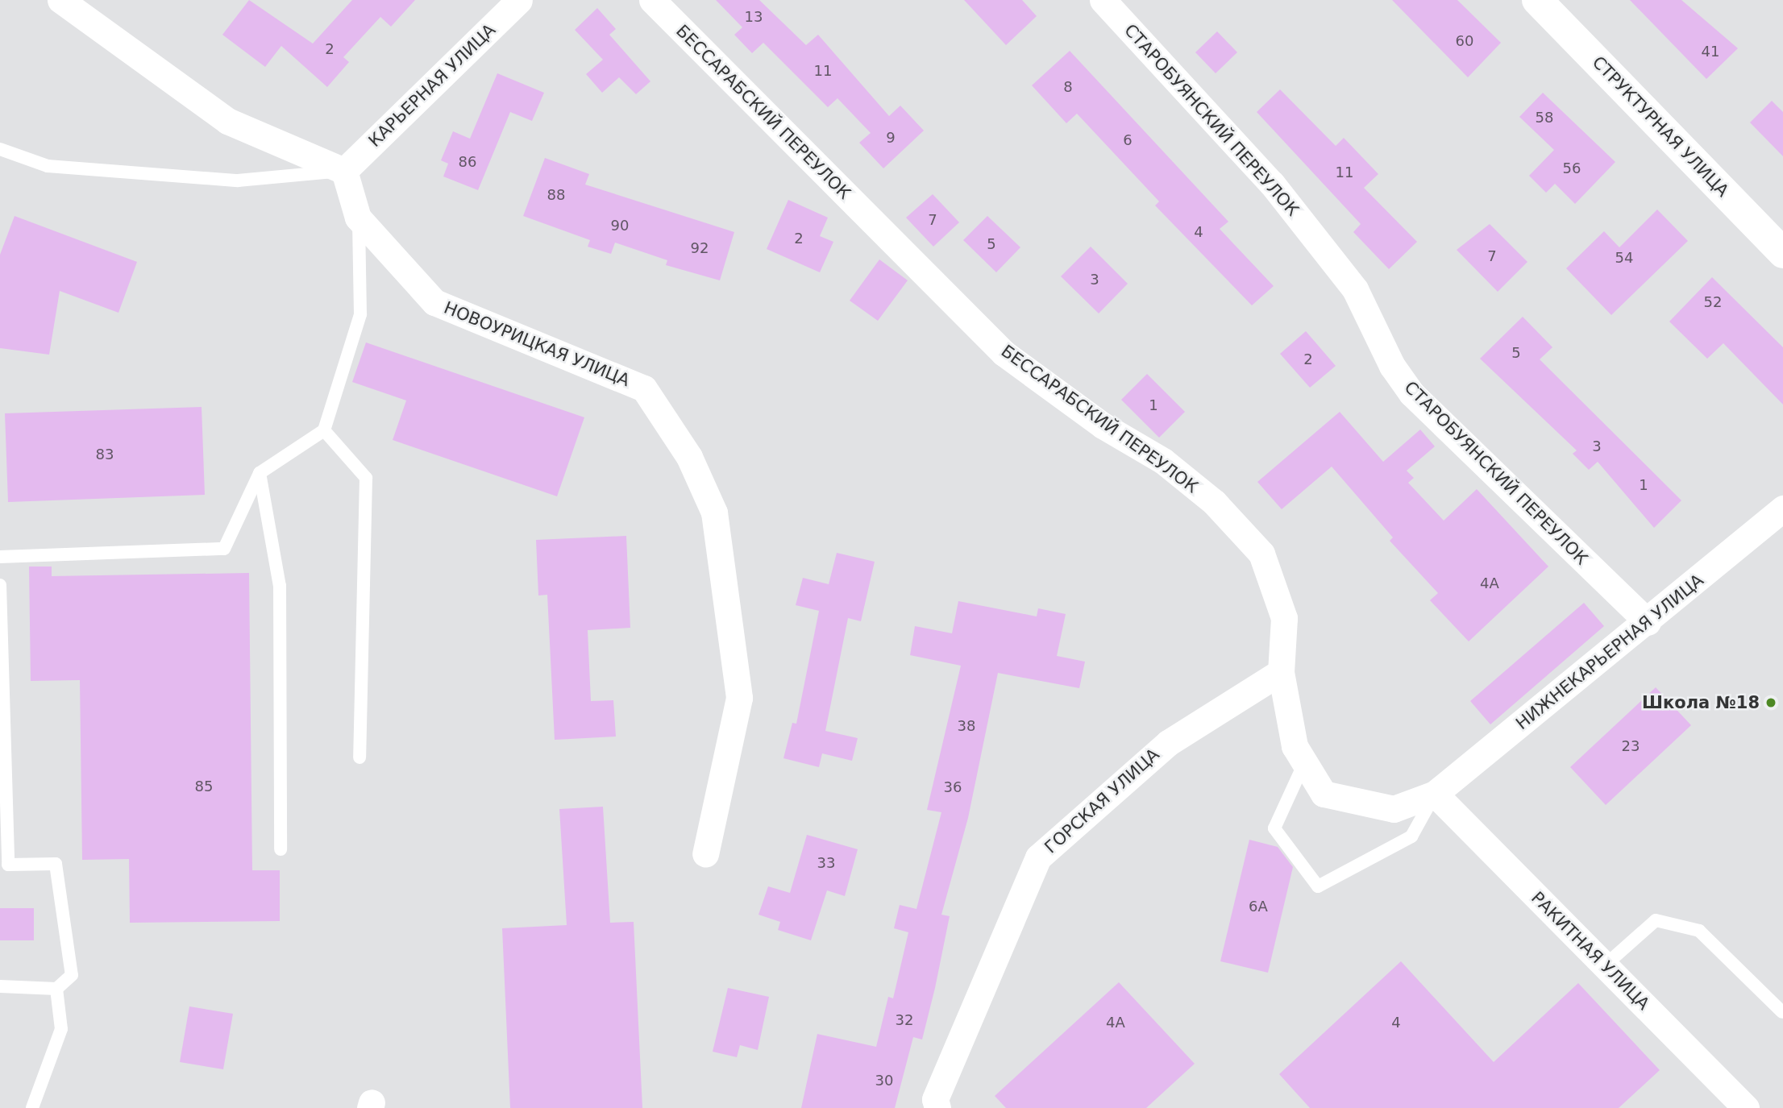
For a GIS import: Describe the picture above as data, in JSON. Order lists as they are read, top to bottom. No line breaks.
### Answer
{"streets":{"main road":["СТРУКТУРНАЯ УЛИЦА"],"street":["КАРЬЕРНАЯ УЛИЦА","БЕССАРАБСКИЙ ПЕРЕУЛОК","СТАРОБУЯНСКИЙ ПЕРЕУЛОК","НОВОУРИЦКАЯ УЛИЦА","НИЖНЕКАРЬЕРНАЯ УЛИЦА","ГОРСКАЯ УЛИЦА","РАКИТНАЯ УЛИЦА"]},"crossings":[["КАРЬЕРНАЯ УЛИЦА","НОВОУРИЦКАЯ УЛИЦА"],["БЕССАРАБСКИЙ ПЕРЕУЛОК","НИЖНЕКАРЬЕРНАЯ УЛИЦА"],["БЕССАРАБСКИЙ ПЕРЕУЛОК","ГОРСКАЯ УЛИЦА"],["БЕССАРАБСКИЙ ПЕРЕУЛОК","РАКИТНАЯ УЛИЦА"],["СТАРОБУЯНСКИЙ ПЕРЕУЛОК","НИЖНЕКАРЬЕРНАЯ УЛИЦА"],["НИЖНЕКАРЬЕРНАЯ УЛИЦА","РАКИТНАЯ УЛИЦА"]],"places":["Школа №18"],"house_numbers":["13","60","2","41","11","8","58","9","6","86","56","11","88","7","90","4","2","5","92","7","54","3","52","5","2","1","3","83","1","4А","38","23","85","36","33","6А","32","4А","4","30"]}
